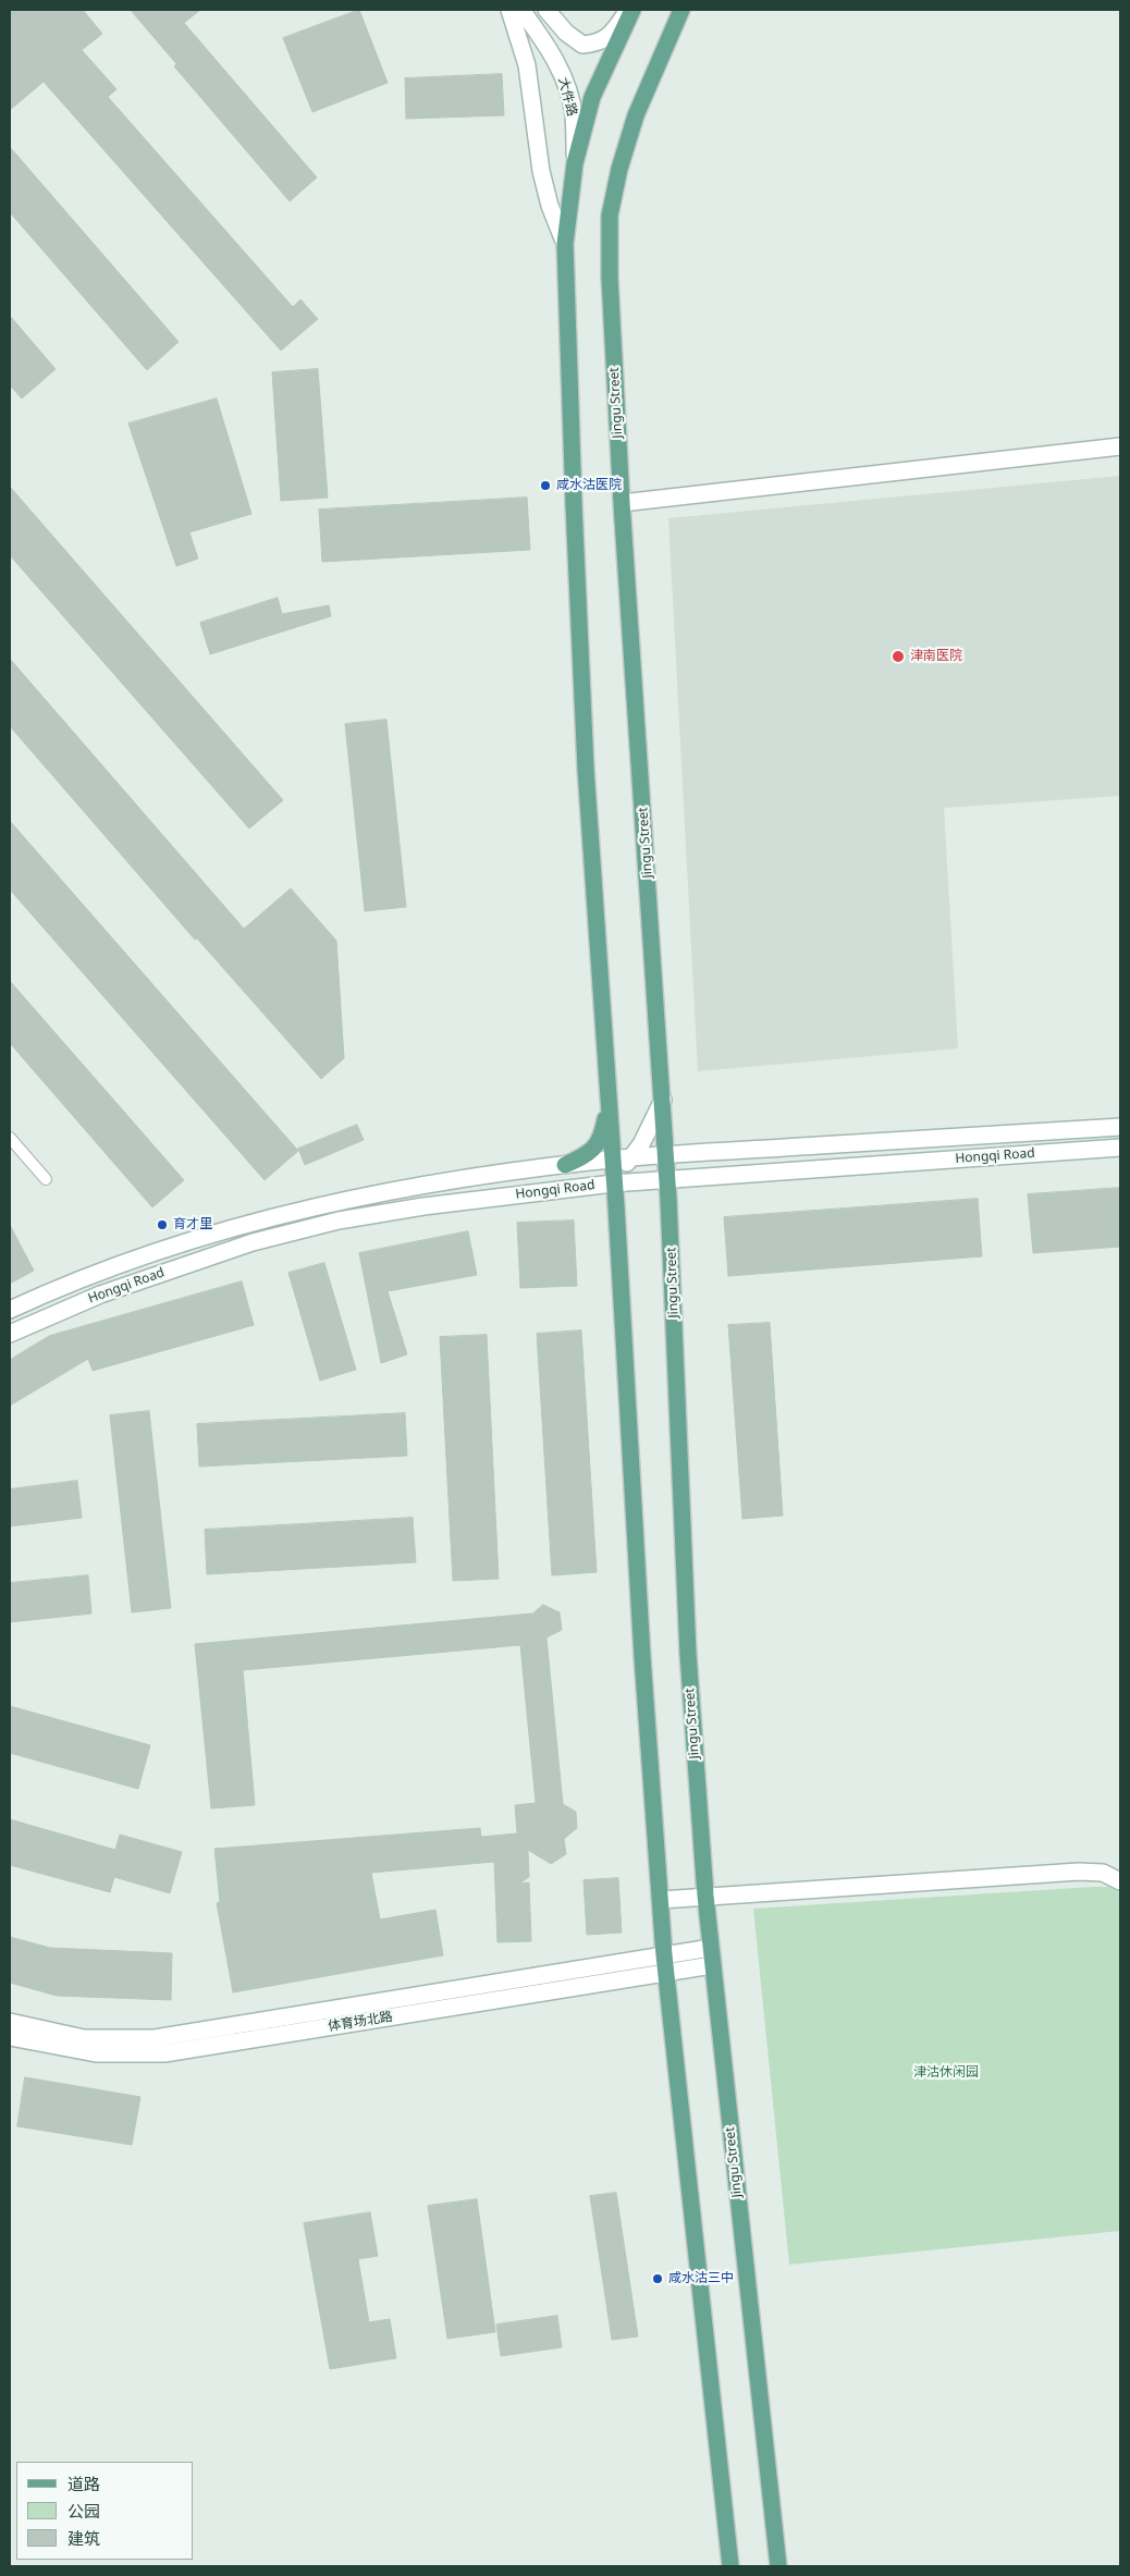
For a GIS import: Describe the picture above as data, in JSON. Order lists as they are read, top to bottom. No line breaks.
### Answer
{"streets":{"main road":["Jingu Street"],"street":["大件路","Hongqi Road","体育场北路"]},"crossings":[["Jingu Street","Hongqi Road"],["Jingu Street","体育场北路"]],"parks":["津沽休闲园"],"places":["咸水沽医院","津南医院","育才里","咸水沽三中"],"legend":["道路","公园","建筑"]}
